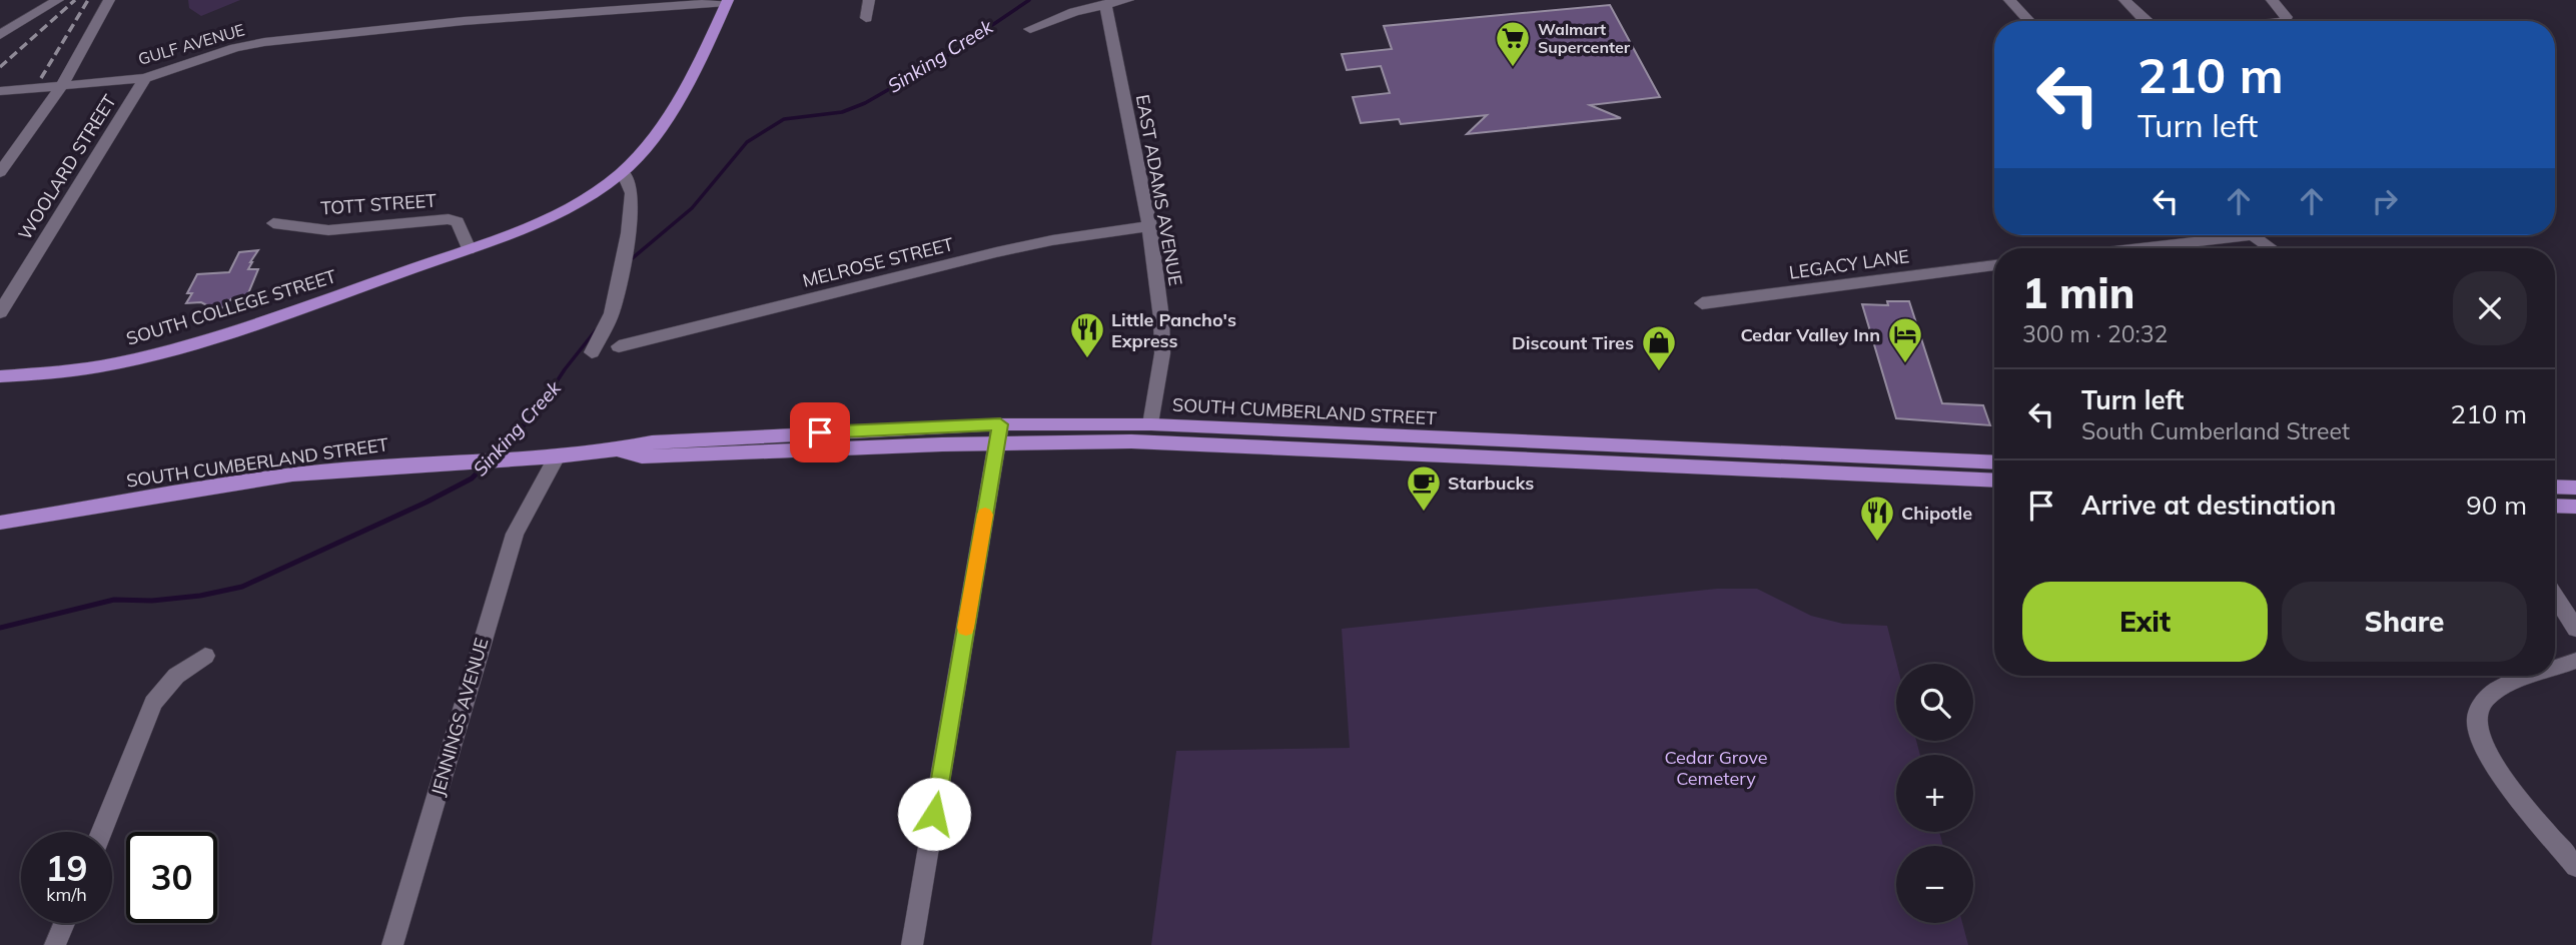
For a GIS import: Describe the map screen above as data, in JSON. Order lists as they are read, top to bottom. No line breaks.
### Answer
{"streets":{"main road":["SOUTH COLLEGE STREET","SOUTH CUMBERLAND STREET"],"street":["GULF AVENUE","WOOLARD STREET","EAST ADAMS AVENUE","TOTT STREET","MELROSE STREET","LEGACY LANE","JENNINGS AVENUE"]},"crossings":[["GULF AVENUE","WOOLARD STREET"],["GULF AVENUE","SOUTH COLLEGE STREET"],["EAST ADAMS AVENUE","MELROSE STREET"],["EAST ADAMS AVENUE","SOUTH CUMBERLAND STREET"],["TOTT STREET","SOUTH COLLEGE STREET"],["SOUTH CUMBERLAND STREET","JENNINGS AVENUE"]],"water":["Sinking Creek"],"parks":["Cedar Grove Cemetery"],"places":{"supermarket":["Walmart Supercenter"],"restaurant":["Little Pancho's Express","Chipotle"],"hotel":["Cedar Valley Inn"],"shop":["Discount Tires"],"cafe":["Starbucks"]},"page":{"turn":["210 m","Turn left"],"heading":["1 min","300 m · 20:32"],"list":[{"name":"Turn left","note":"South Cumberland Street","value":"210 m"},{"name":"Arrive at destination","value":"90 m"}],"buttons":["Exit","Share"],"map_buttons":["+","−"],"speed":"19 km/h","limit":"30"}}
